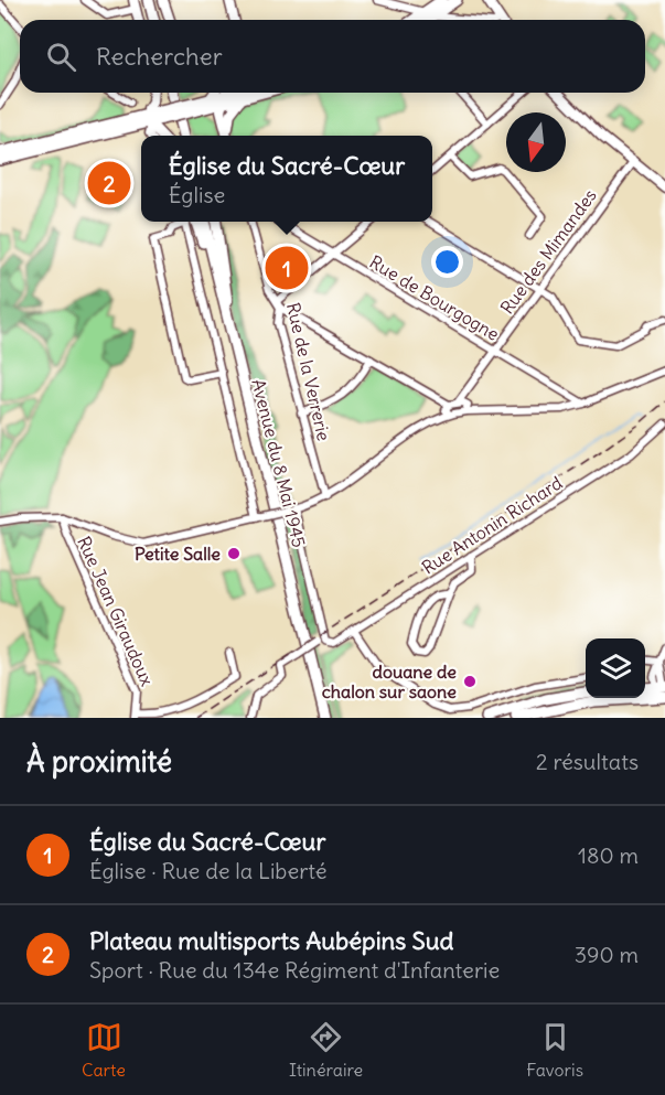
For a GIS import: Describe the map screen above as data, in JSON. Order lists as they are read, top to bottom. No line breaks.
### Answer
{"streets":{"main road":["Avenue du 8 Mai 1945"],"street":["Rue des Mimandes","Rue de Bourgogne","Rue de la Verrerie","Rue Antonin Richard","Rue Jean Giraudoux"]},"crossings":[["Rue des Mimandes","Rue de Bourgogne"]],"places":["Petite Salle","douane de chalon sur saone"],"north":"bottom","page":{"search":"Rechercher","popup":["Église du Sacré-Cœur","Église"],"pins":["2","1"],"heading":["À proximité","2 résultats"],"list":[{"mark":"1","name":"Église du Sacré-Cœur","note":"Église · Rue de la Liberté","value":"180 m"},{"mark":"2","name":"Plateau multisports Aubépins Sud","note":"Sport · Rue du 134e Régiment d'Infanterie","value":"390 m"}],"nav":["Carte","Itinéraire","Favoris"]}}
